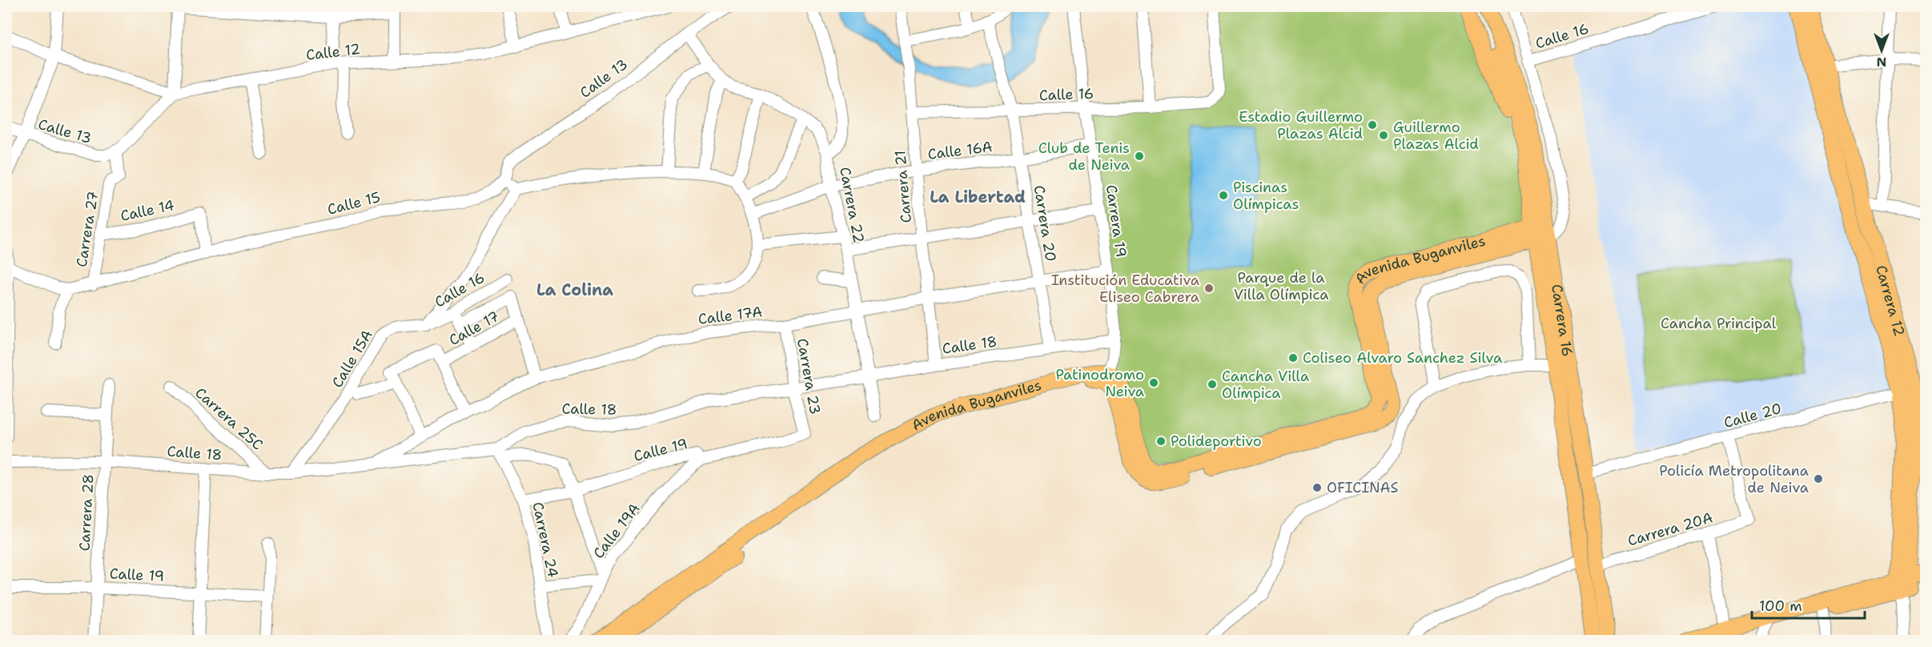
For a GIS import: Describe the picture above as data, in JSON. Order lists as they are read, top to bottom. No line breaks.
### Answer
{"streets":{"main road":["Avenida Buganviles","Carrera 12","Carrera 16"],"street":["Calle 16","Calle 12","Calle 13","Calle 16A","Carrera 21","Calle 15","Carrera 22","Calle 14","Carrera 19","Carrera 20","Carrera 27","Calle 17A","Calle 17","Calle 18","Calle 15A","Carrera 23","Calle 20","Carrera 25C","Calle 19","Carrera 28","Carrera 20A","Calle 19A","Carrera 24"]},"crossings":[["Calle 16","Carrera 21"],["Calle 16","Carrera 19"],["Calle 16","Carrera 20"],["Calle 16","Calle 15A"],["Calle 13","Calle 15"],["Calle 13","Carrera 27"],["Calle 16A","Carrera 21"],["Calle 16A","Carrera 22"],["Calle 16A","Carrera 19"],["Calle 16A","Carrera 20"],["Carrera 21","Calle 17A"],["Carrera 21","Calle 18"],["Calle 15","Calle 14"],["Calle 15","Carrera 27"],["Carrera 22","Calle 17A"],["Carrera 22","Calle 18"],["Calle 14","Carrera 27"],["Carrera 19","Avenida Buganviles"],["Carrera 19","Calle 17A"],["Carrera 19","Calle 18"],["Carrera 20","Calle 17A"],["Carrera 20","Calle 18"],["Avenida Buganviles","Carrera 16"],["Carrera 12","Calle 20"],["Calle 17A","Calle 18"],["Calle 17A","Carrera 23"],["Carrera 16","Calle 20"],["Carrera 16","Carrera 20A"],["Calle 18","Calle 15A"],["Calle 18","Carrera 23"],["Calle 18","Carrera 25C"],["Calle 18","Carrera 28"],["Calle 18","Carrera 24"],["Carrera 23","Calle 19"],["Calle 20","Carrera 20A"],["Calle 19","Carrera 28"],["Calle 19","Calle 19A"],["Calle 19","Carrera 24"],["Calle 19A","Carrera 24"]],"districts":["La Libertad","La Colina"],"parks":["Parque de la Villa Olímpica","Cancha Principal"],"places":["Estadio Guillermo Plazas Alcid","Guillermo Plazas Alcid","Club de Tenis de Neiva","Piscinas Olímpicas","Institución Educativa Eliseo Cabrera","Coliseo Alvaro Sanchez Silva","Patinodromo Neiva","Cancha Villa Olímpica","Polideportivo","Policía Metropolitana de Neiva","OFICINAS"],"scale_bar":"100 m","north":"bottom"}
